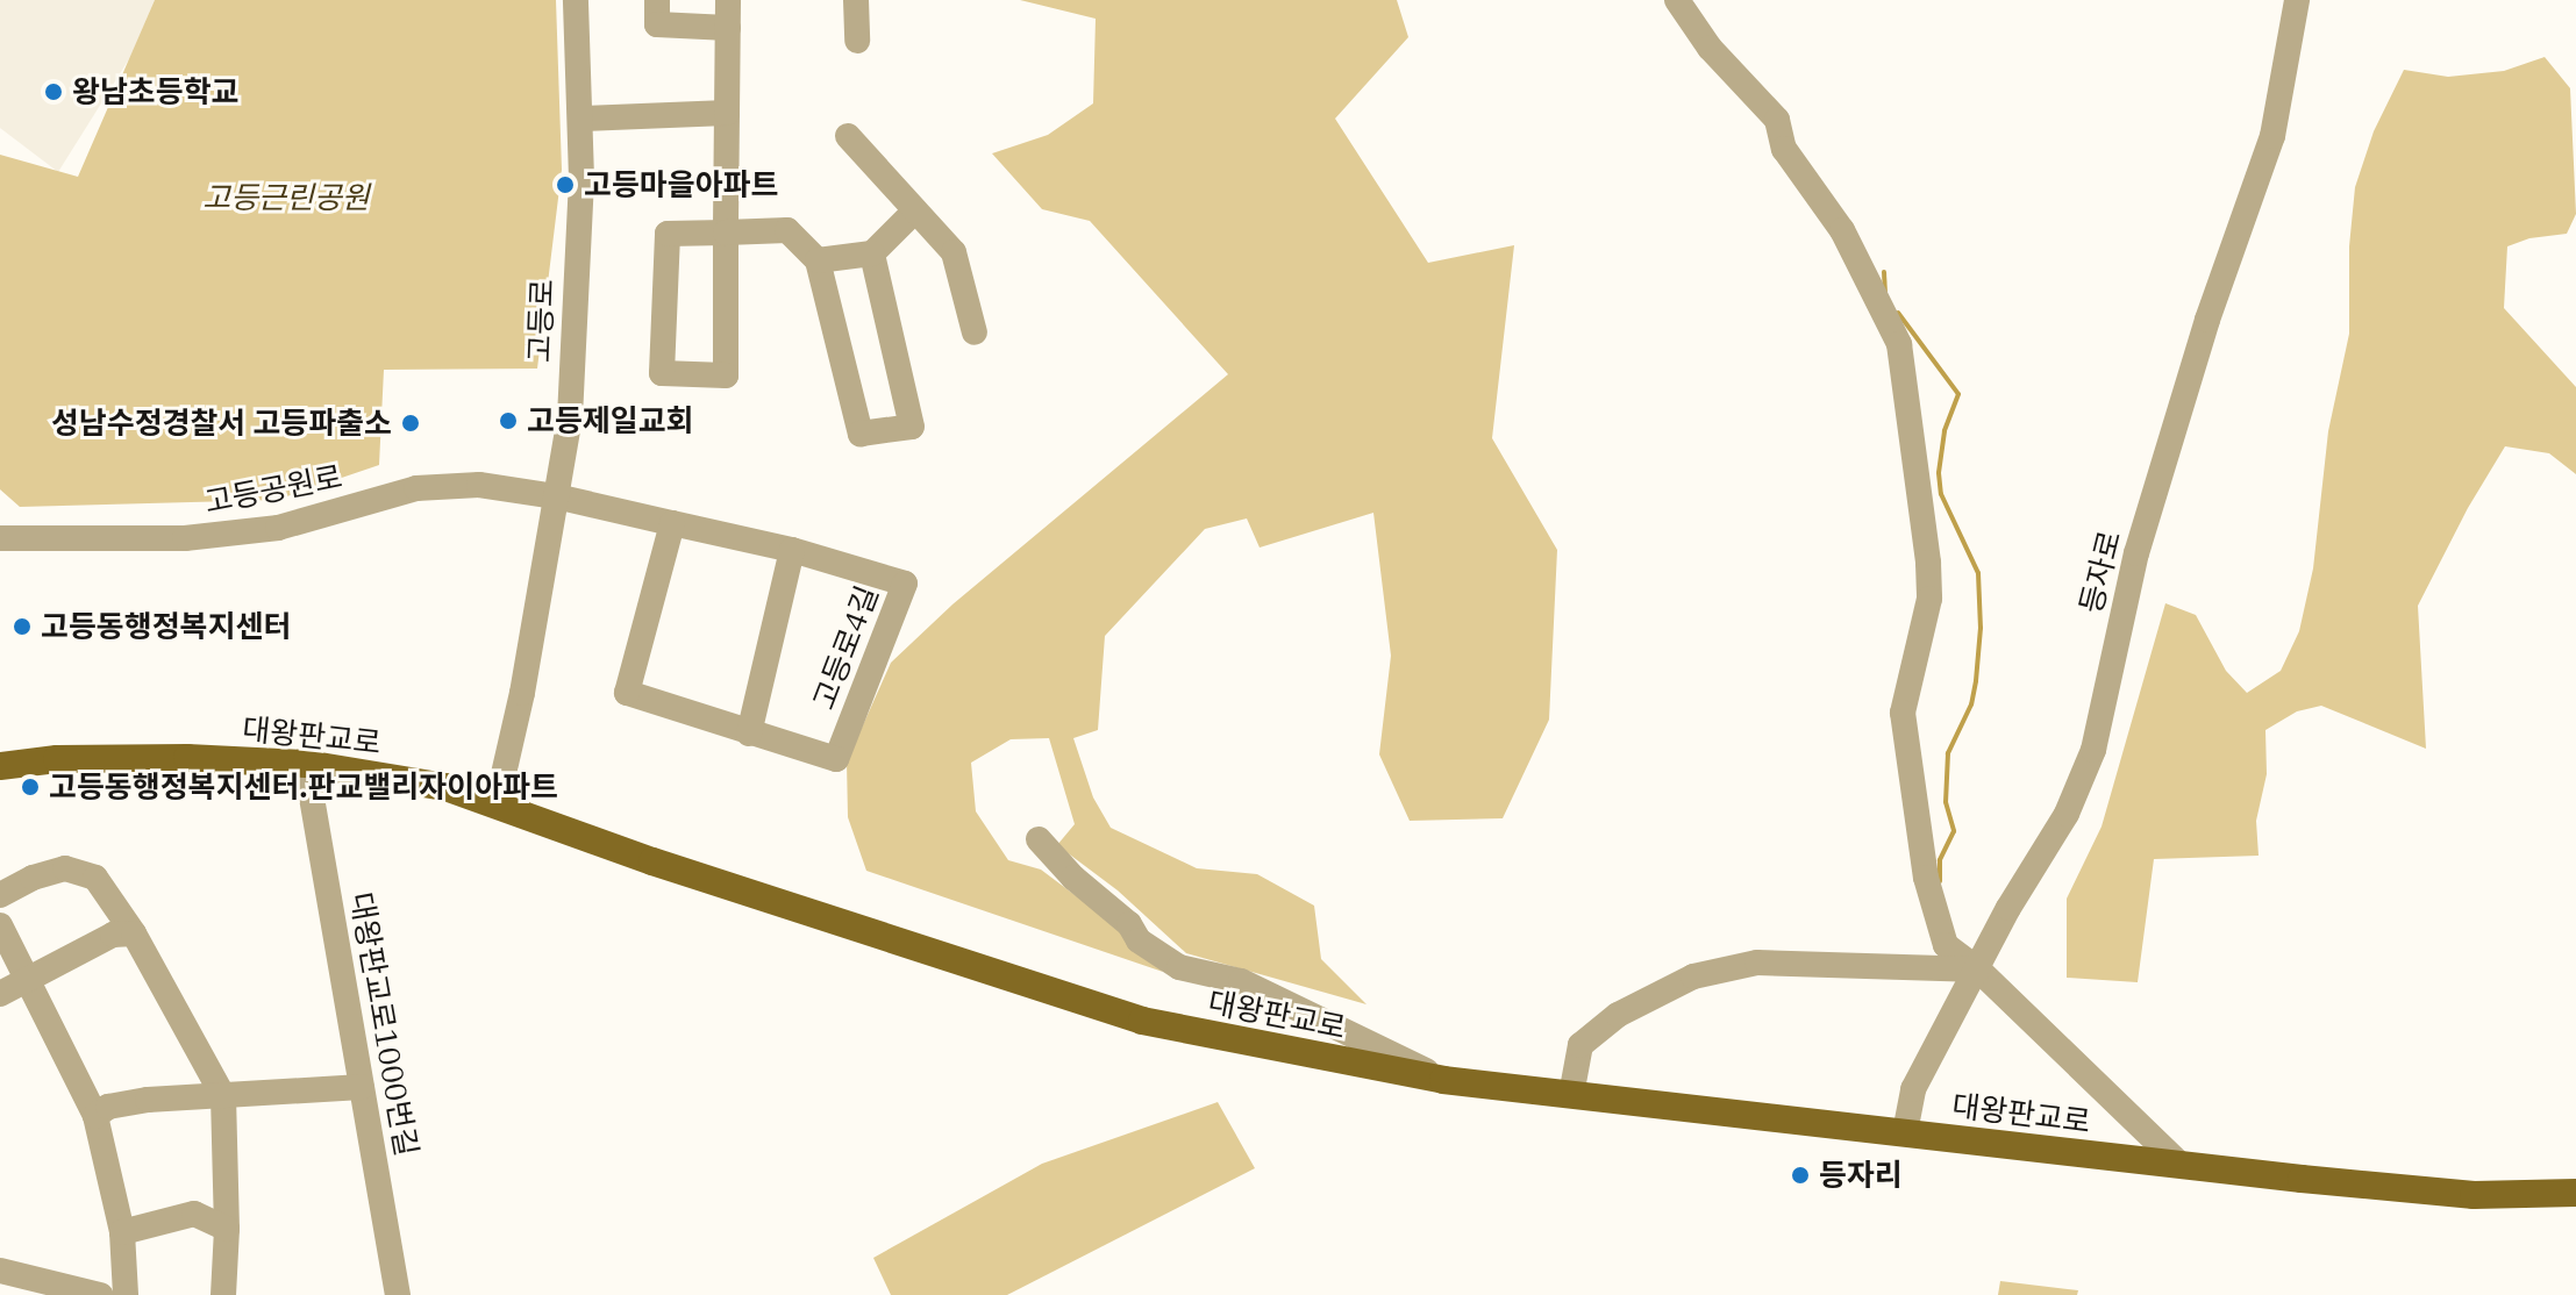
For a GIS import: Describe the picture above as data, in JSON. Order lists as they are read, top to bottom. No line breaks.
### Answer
{"streets":{"main road":["대왕판교로"],"street":["고등로","고등공원로","등자로","고등로4길","대왕판교로1000번길"]},"crossings":[["고등로","고등공원로"],["고등로","고등로4길"],["고등로","대왕판교로"],["고등공원로","고등로4길"],["등자로","대왕판교로"],["대왕판교로","대왕판교로1000번길"]],"parks":["고등근린공원"],"places":["왕남초등학교","고등마을아파트","고등제일교회","성남수정경찰서 고등파출소","고등동행정복지센터","고등동행정복지센터.판교밸리자이아파트","등자리"]}
